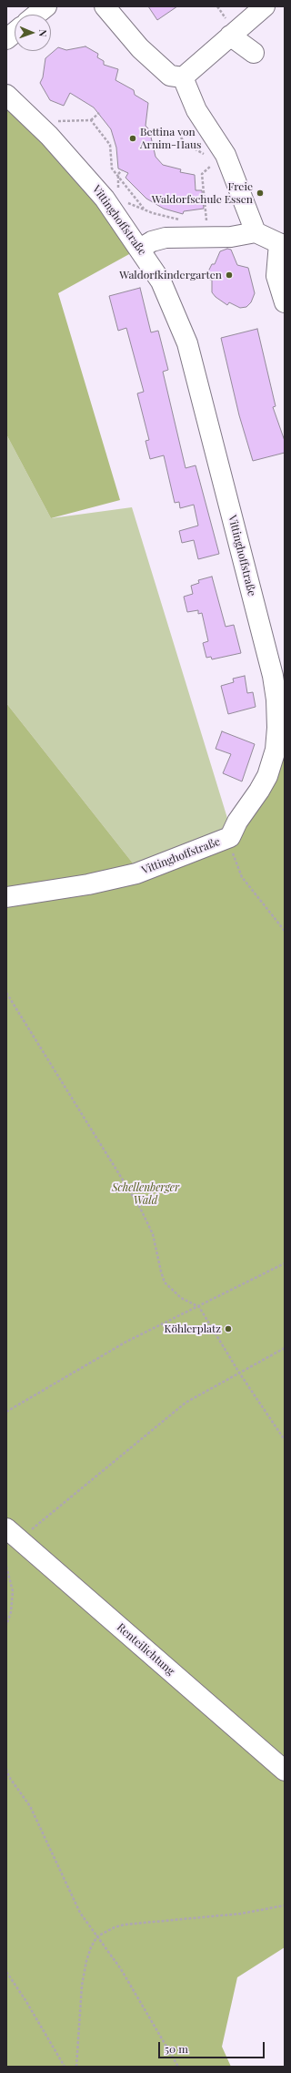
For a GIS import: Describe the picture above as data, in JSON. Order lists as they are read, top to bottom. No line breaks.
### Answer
{"streets":{"street":["Vittinghoffstraße","Renteilichtung"]},"parks":["Schellenberger Wald"],"places":["Bettina von Arnim-Haus","Freie Waldorfschule Essen","Waldorfkindergarten","Köhlerplatz"],"scale_bar":"50 m","north":"right"}
